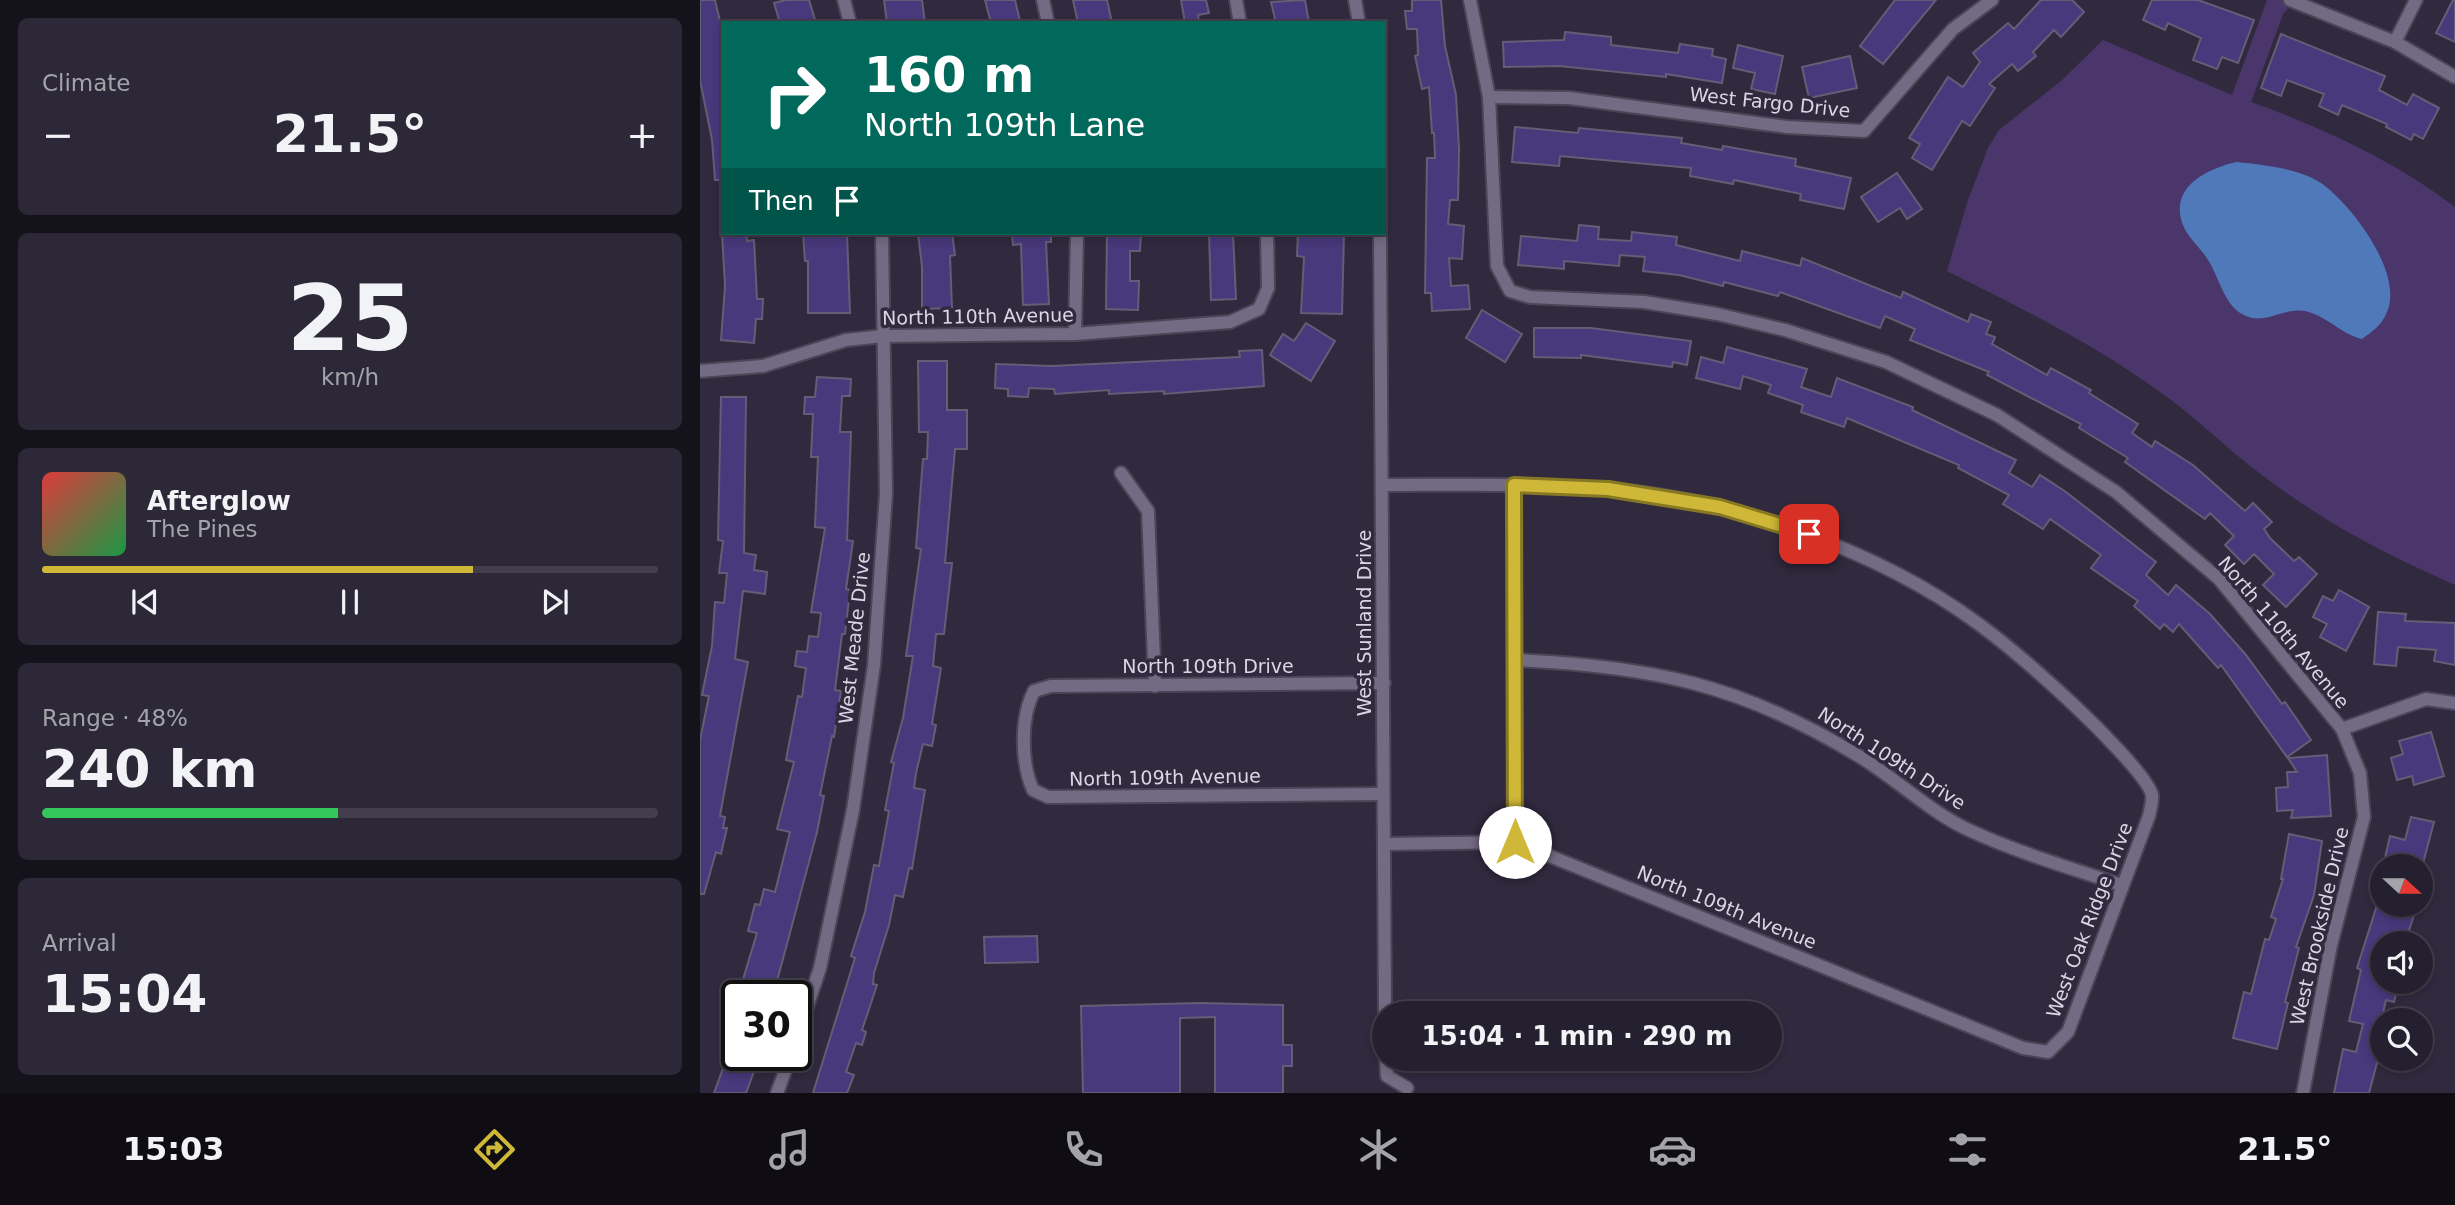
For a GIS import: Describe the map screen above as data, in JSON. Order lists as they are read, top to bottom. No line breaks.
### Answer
{"streets":{"street":["West Fargo Drive","North 110th Avenue","West Sunland Drive","West Meade Drive","North 109th Drive","North 109th Avenue","West Oak Ridge Drive","West Brookside Drive"]},"crossings":[["West Fargo Drive","North 110th Avenue"],["North 110th Avenue","West Meade Drive"],["North 110th Avenue","West Brookside Drive"],["West Sunland Drive","North 109th Drive"],["West Sunland Drive","North 109th Avenue"],["North 109th Drive","North 109th Avenue"],["North 109th Drive","West Oak Ridge Drive"],["North 109th Avenue","West Oak Ridge Drive"]],"north":"right","page":{"tile":["Climate",["25","km/h"],["Range · 48%","240 km"],["Arrival","15:04"]],"turn":["160 m","North 109th Lane"],"heat":["−","21.5°","+"],"then":"Then","song":["Afterglow","The Pines"],"limit":"30","trip":"15:04 · 1 min · 290 m","tabs":["15:03","21.5°"]}}
